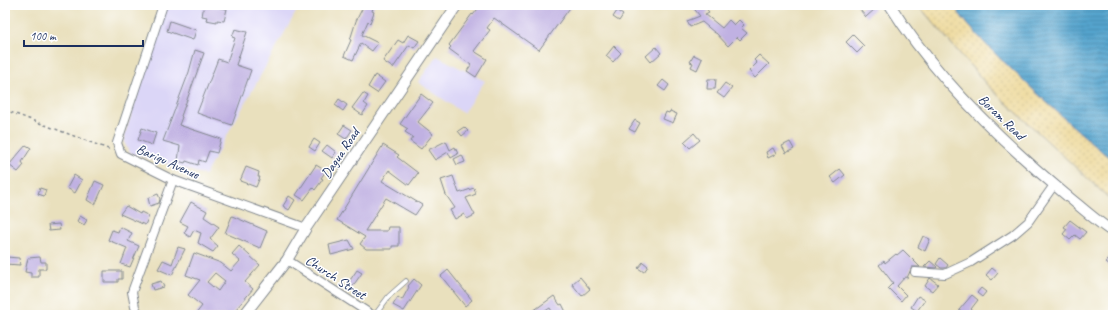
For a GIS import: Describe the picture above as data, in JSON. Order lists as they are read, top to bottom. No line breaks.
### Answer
{"streets":{"street":["Boram Road","Dagua Road","Barigu Avenue","Church Street"]},"crossings":[["Dagua Road","Barigu Avenue"],["Dagua Road","Church Street"]],"scale_bar":"100 m"}
